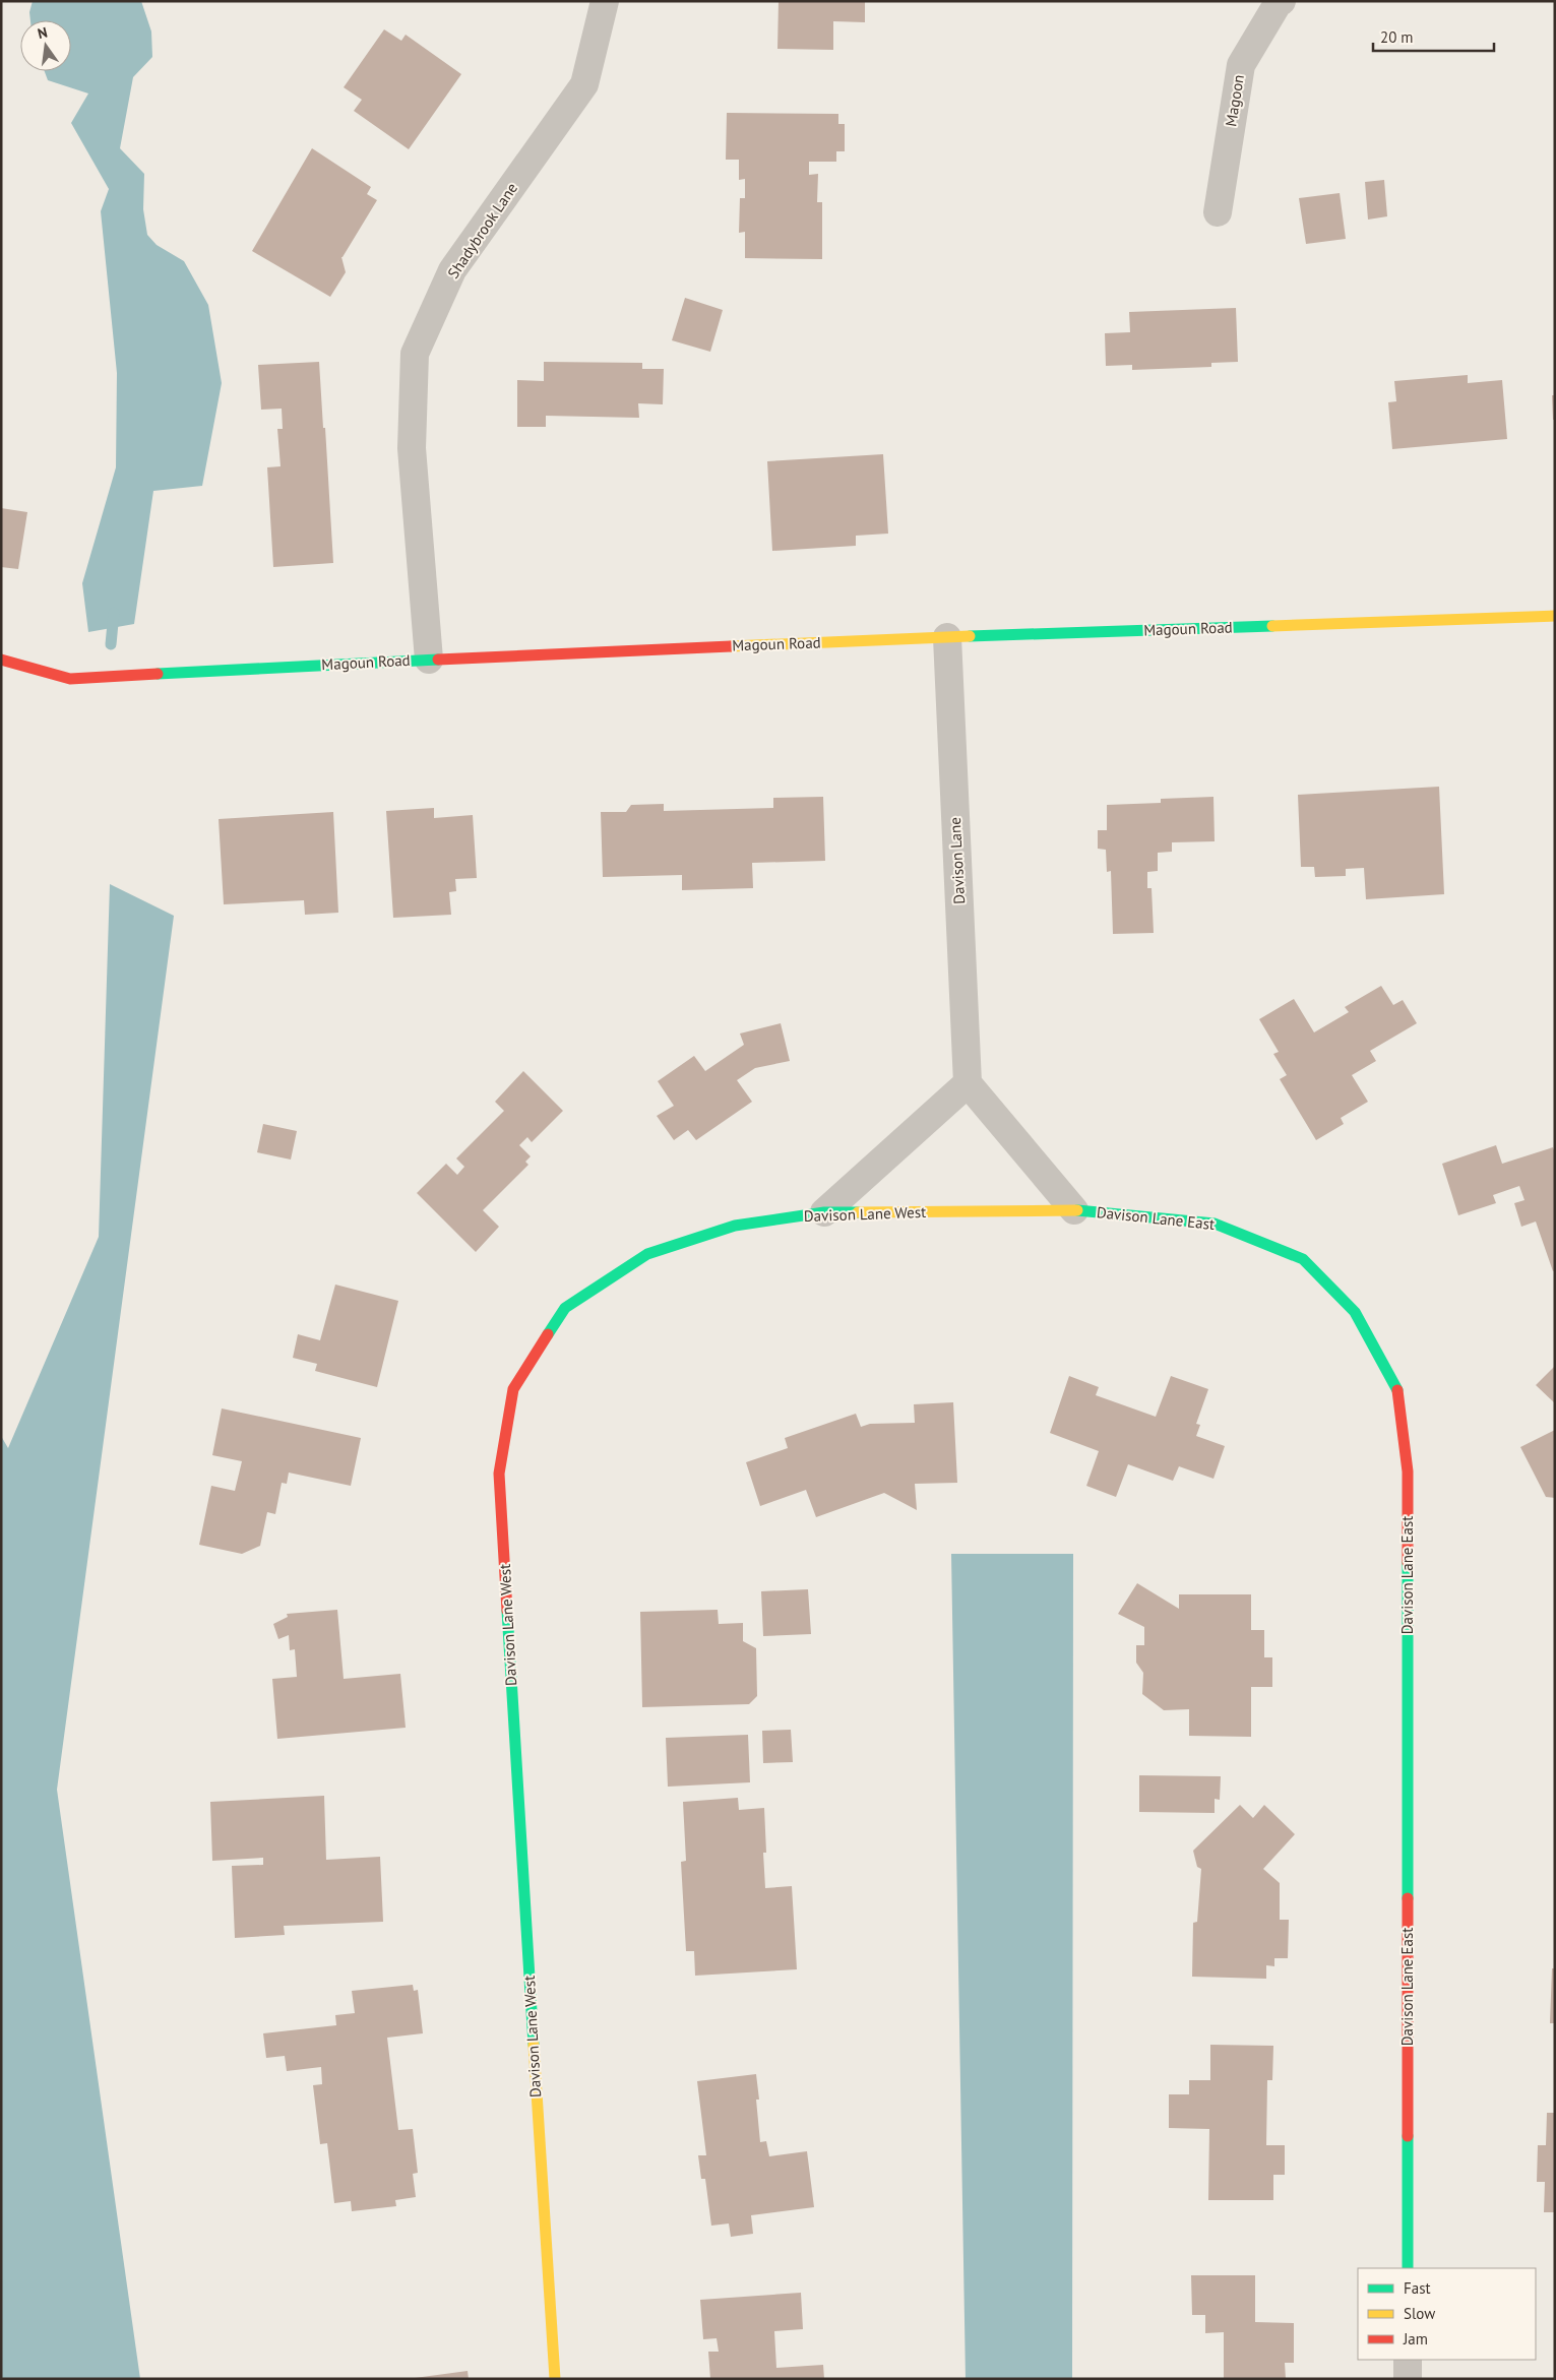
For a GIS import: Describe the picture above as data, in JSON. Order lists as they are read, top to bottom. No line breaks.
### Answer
{"streets":{"street":["Magoon","Shadybrook Lane","Magoun Road","Davison Lane","Davison Lane West","Davison Lane East"]},"crossings":[["Shadybrook Lane","Magoun Road"],["Magoun Road","Davison Lane"],["Davison Lane West","Davison Lane East"]],"legend":["Fast","Slow","Jam"],"scale_bar":"20 m","north":"top"}
